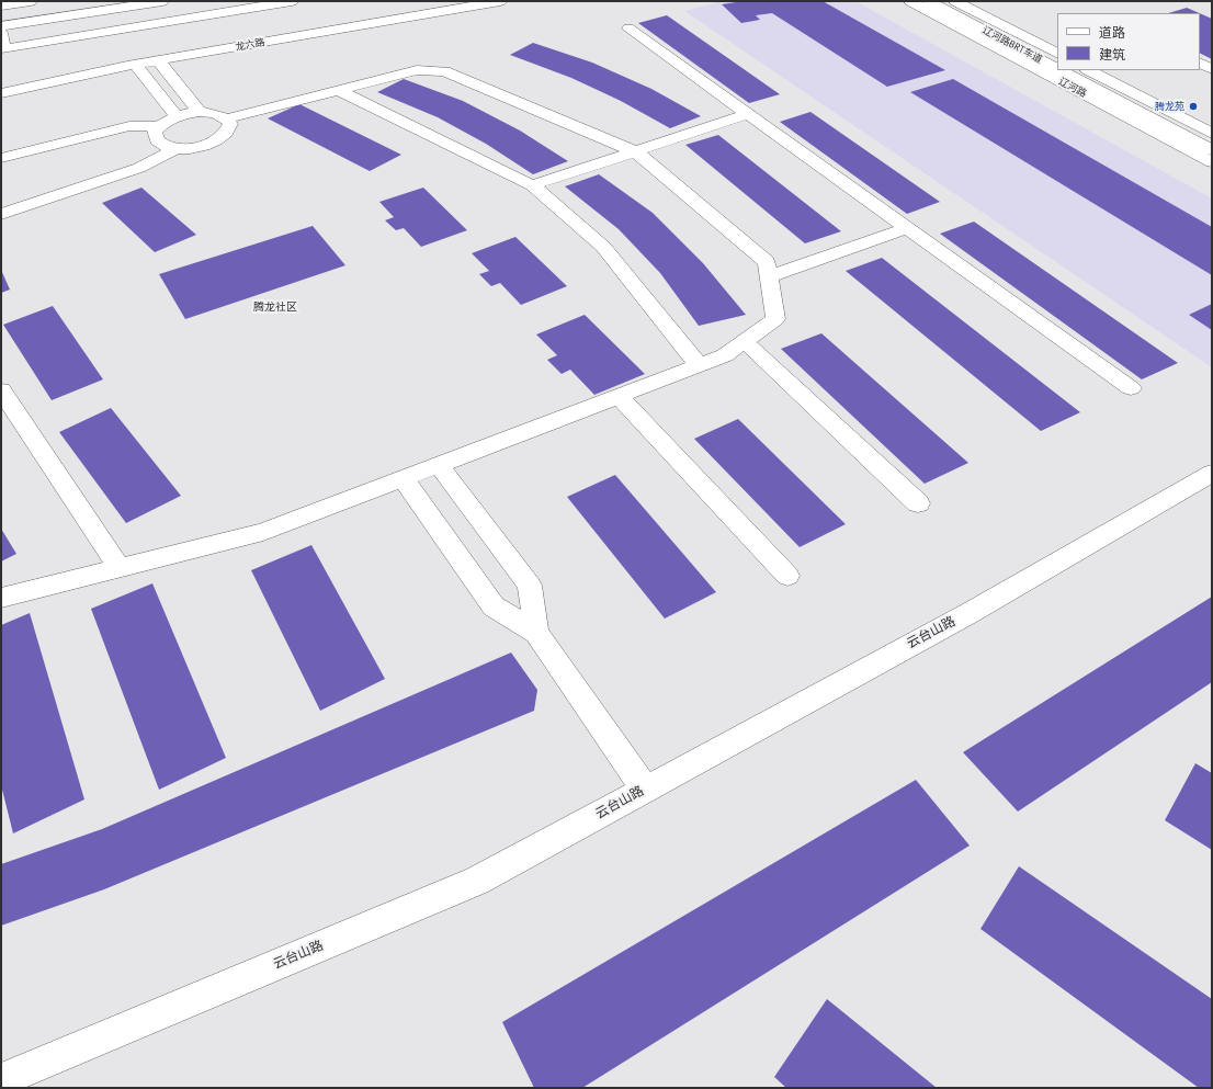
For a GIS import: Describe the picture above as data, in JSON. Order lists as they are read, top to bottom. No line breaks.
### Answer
{"streets":{"street":["龙六路","辽河路BRT车道","辽河路","云台山路"]},"districts":["腾龙社区"],"places":["腾龙苑"],"legend":["道路","建筑"]}
